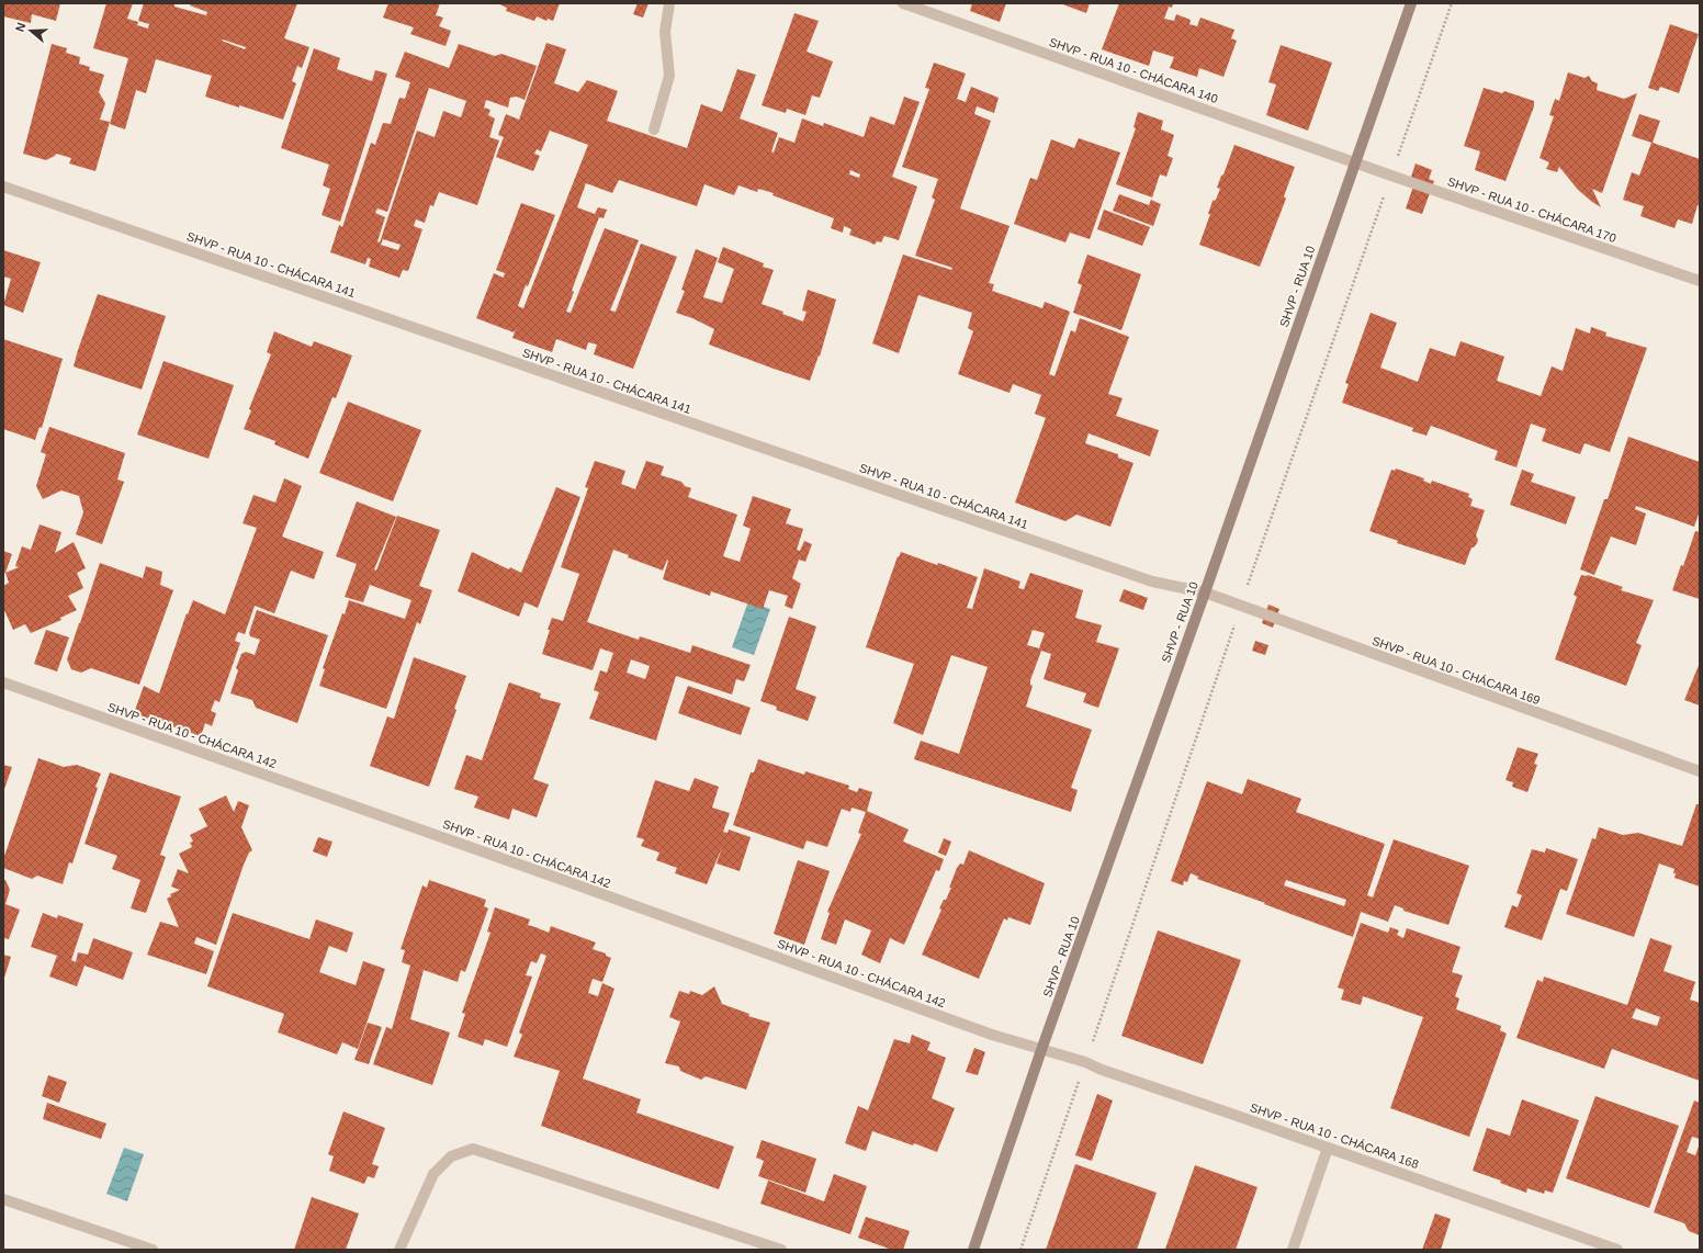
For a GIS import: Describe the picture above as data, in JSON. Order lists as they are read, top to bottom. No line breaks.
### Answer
{"streets":{"street":["SHVP - RUA 10 - CHÁCARA 140","SHVP - RUA 10 - CHÁCARA 170","SHVP - RUA 10 - CHÁCARA 141","SHVP - RUA 10","SHVP - RUA 10 - CHÁCARA 169","SHVP - RUA 10 - CHÁCARA 142","SHVP - RUA 10 - CHÁCARA 168"]},"crossings":[["SHVP - RUA 10 - CHÁCARA 140","SHVP - RUA 10 - CHÁCARA 170"],["SHVP - RUA 10 - CHÁCARA 140","SHVP - RUA 10"],["SHVP - RUA 10 - CHÁCARA 170","SHVP - RUA 10"],["SHVP - RUA 10 - CHÁCARA 141","SHVP - RUA 10"],["SHVP - RUA 10 - CHÁCARA 141","SHVP - RUA 10 - CHÁCARA 169"],["SHVP - RUA 10","SHVP - RUA 10 - CHÁCARA 169"],["SHVP - RUA 10","SHVP - RUA 10 - CHÁCARA 142"],["SHVP - RUA 10","SHVP - RUA 10 - CHÁCARA 168"],["SHVP - RUA 10 - CHÁCARA 142","SHVP - RUA 10 - CHÁCARA 168"]],"north":"left"}
